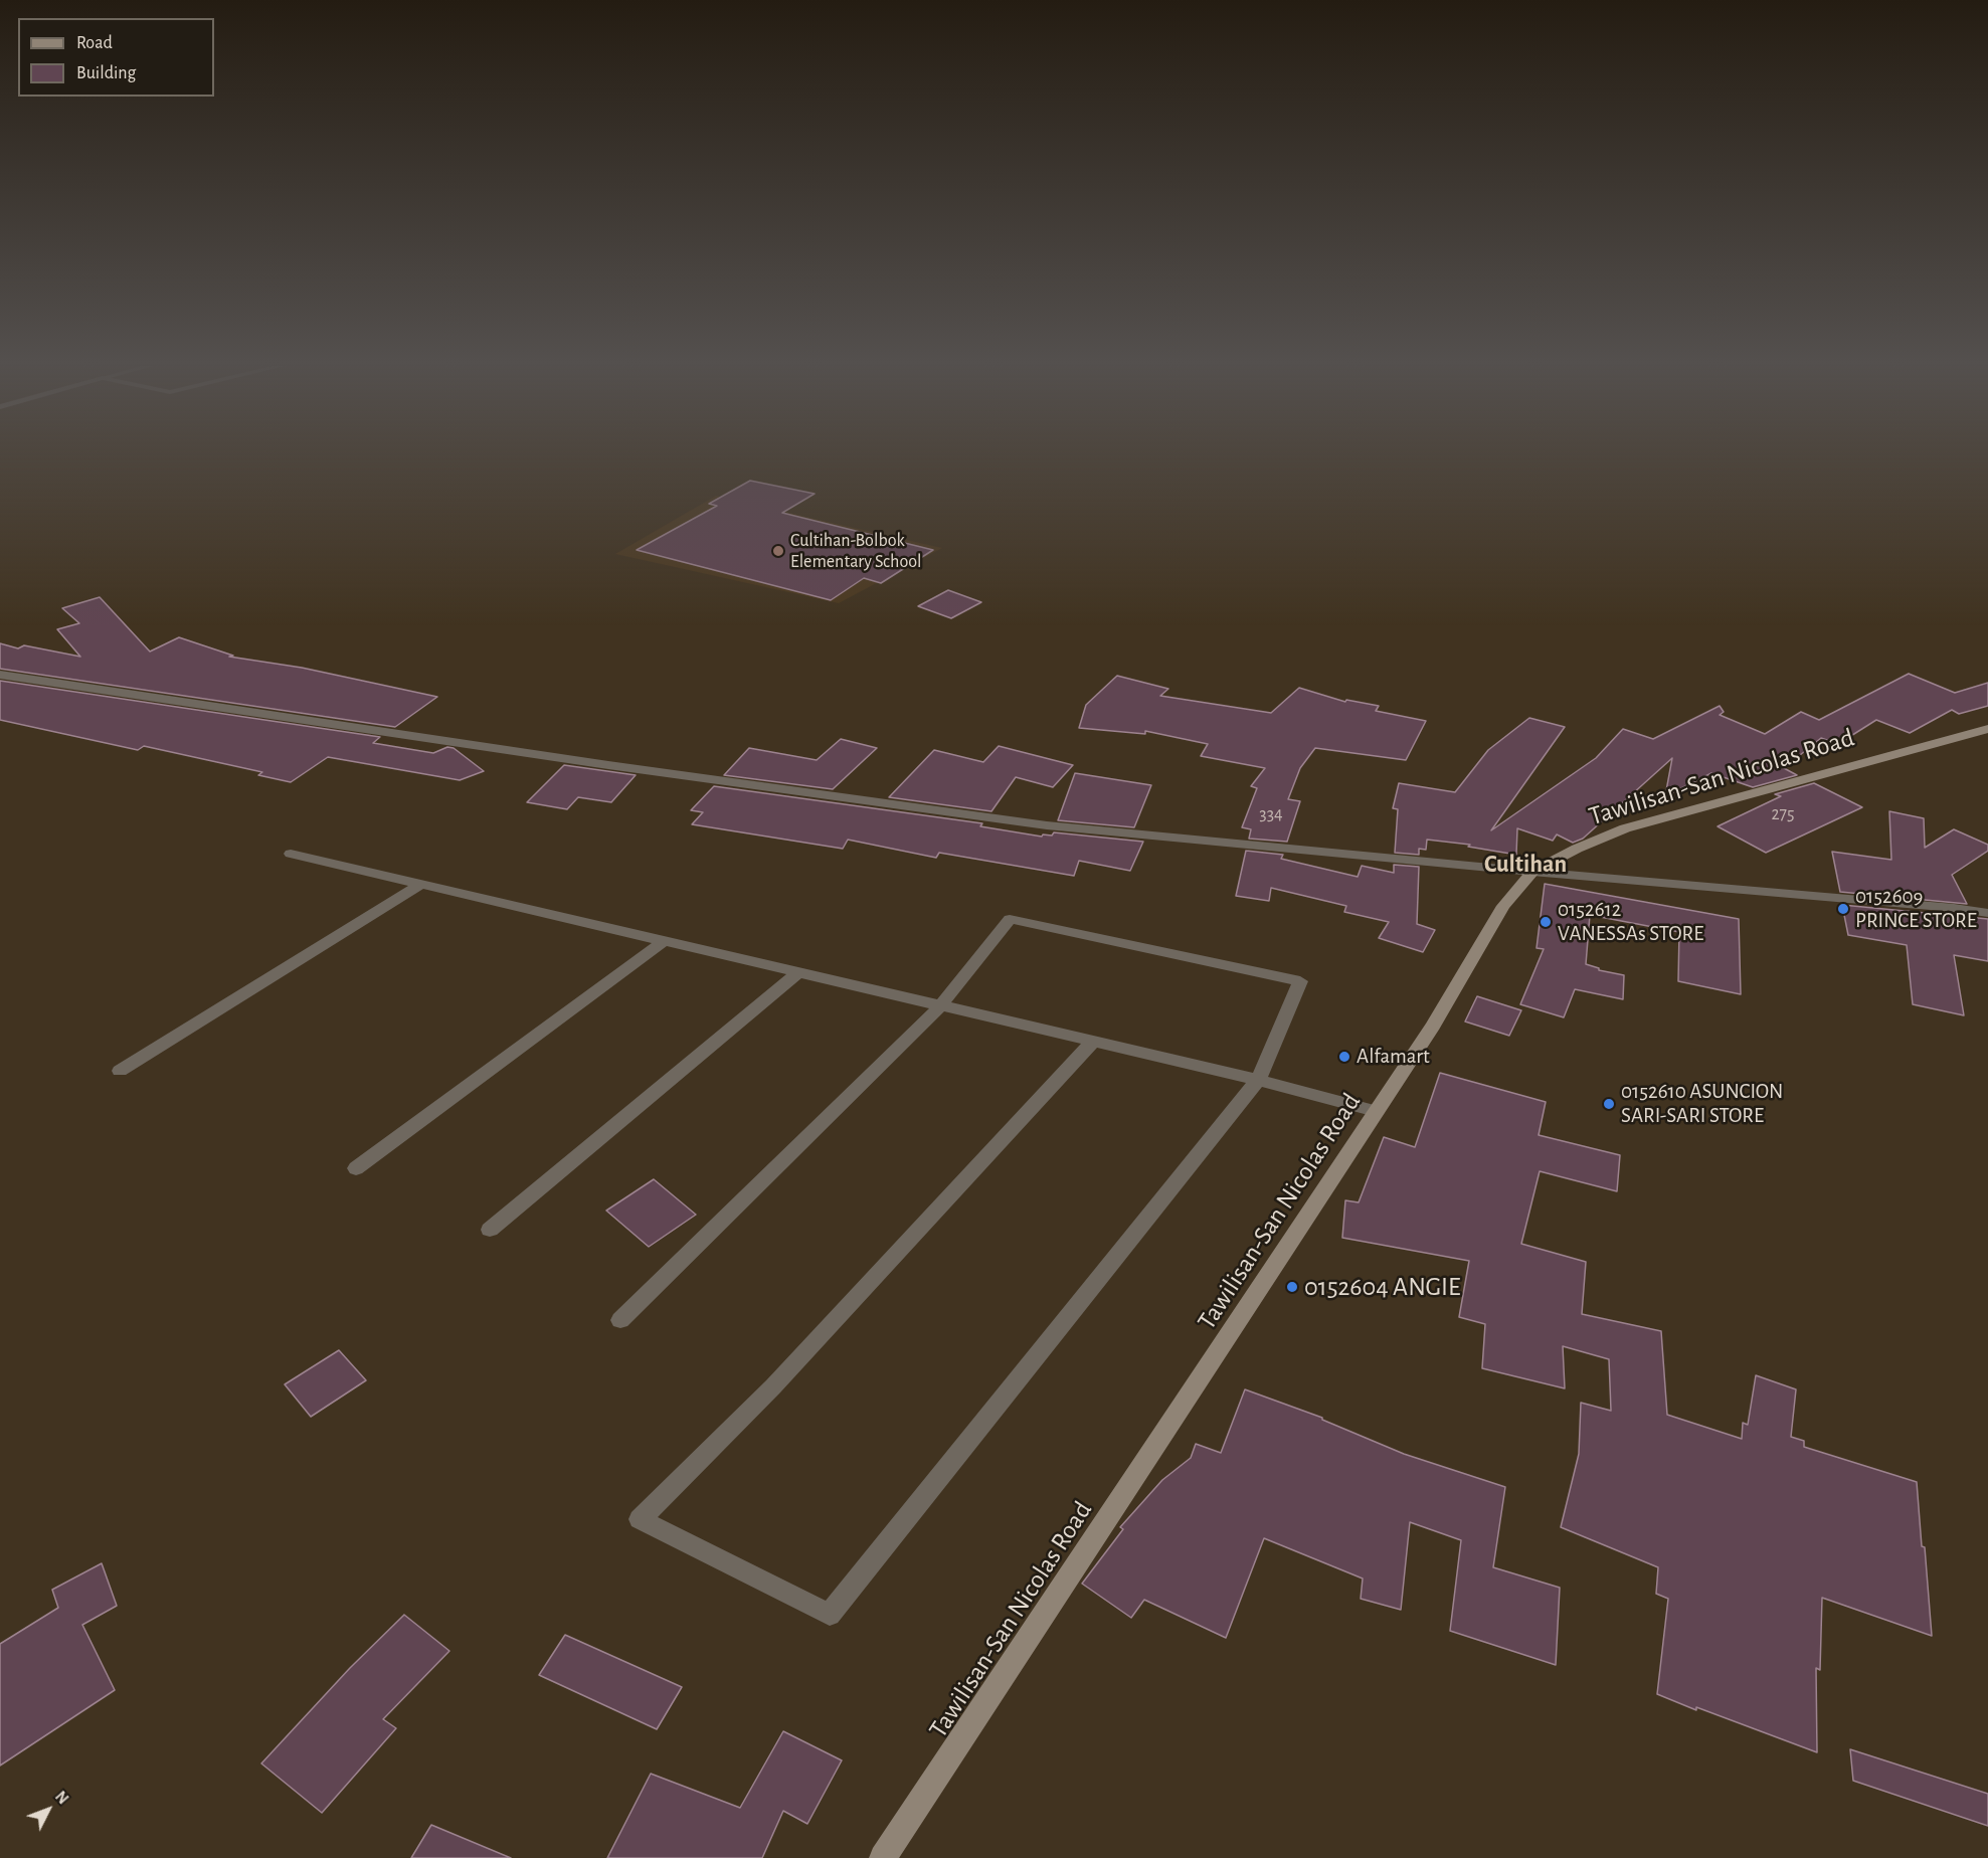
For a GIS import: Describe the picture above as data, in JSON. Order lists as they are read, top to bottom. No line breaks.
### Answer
{"streets":{"main road":["Tawilisan-San Nicolas Road"]},"districts":["Cultihan"],"places":["Cultihan-Bolbok Elementary School","0152609 PRINCE STORE","0152612 VANESSAs STORE","Alfamart","0152610 ASUNCION SARI-SARI STORE","0152604 ANGIE"],"house_numbers":["334","275"],"legend":["Road","Building"],"north":"top right"}
